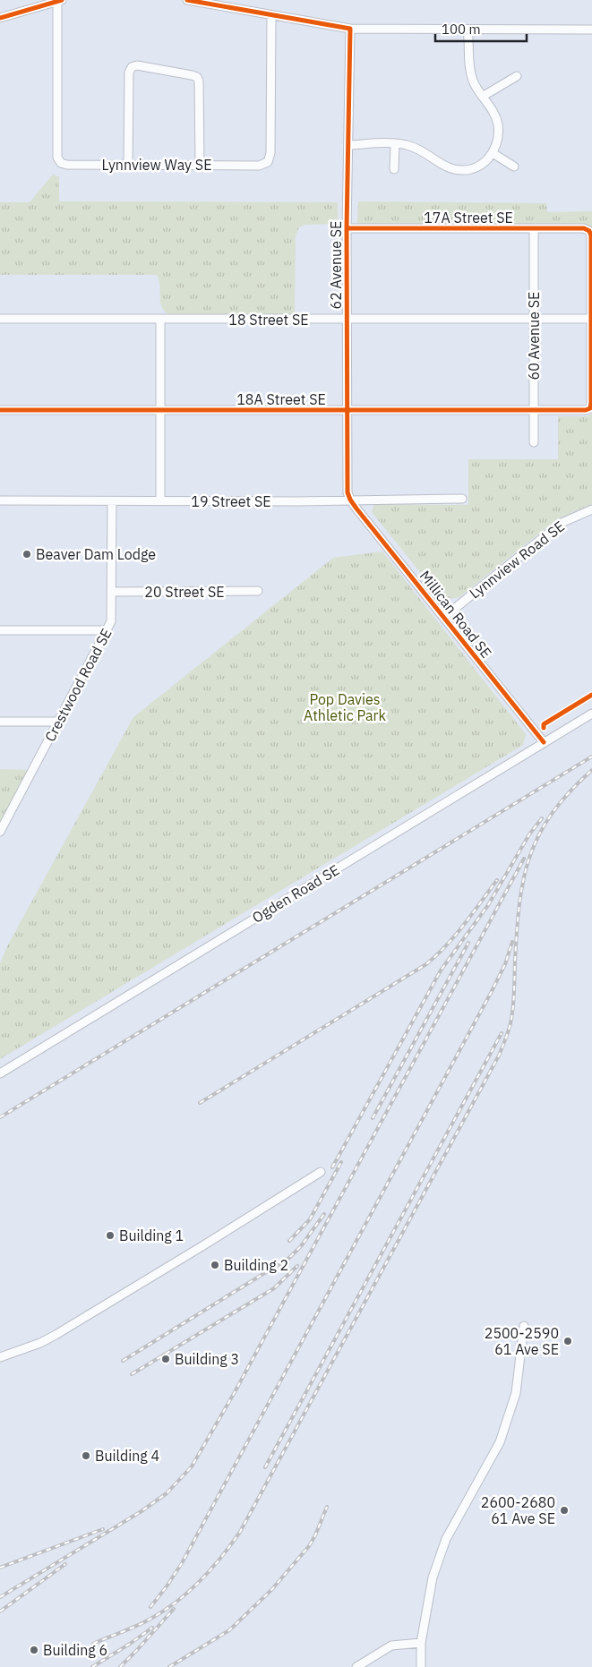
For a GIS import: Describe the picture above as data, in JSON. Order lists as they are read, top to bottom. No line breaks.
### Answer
{"streets":{"street":["Lynnview Way SE","17A Street SE","62 Avenue SE","18 Street SE","60 Avenue SE","18A Street SE","19 Street SE","Lynnview Road SE","20 Street SE","Millican Road SE","Crestwood Road SE","Ogden Road SE"]},"crossings":[["17A Street SE","62 Avenue SE"],["17A Street SE","18 Street SE"],["17A Street SE","60 Avenue SE"],["17A Street SE","18A Street SE"],["62 Avenue SE","18 Street SE"],["62 Avenue SE","18A Street SE"],["62 Avenue SE","19 Street SE"],["62 Avenue SE","Millican Road SE"],["18 Street SE","60 Avenue SE"],["18 Street SE","18A Street SE"],["60 Avenue SE","18A Street SE"],["19 Street SE","Millican Road SE"],["19 Street SE","Crestwood Road SE"],["Lynnview Road SE","Millican Road SE"],["20 Street SE","Crestwood Road SE"],["Millican Road SE","Ogden Road SE"]],"parks":["Pop Davies Athletic Park"],"places":["Beaver Dam Lodge","Building 1","Building 2","2500-2590 61 Ave SE","Building 3","Building 4","2600-2680 61 Ave SE","Building 6"],"scale_bar":"100 m"}
